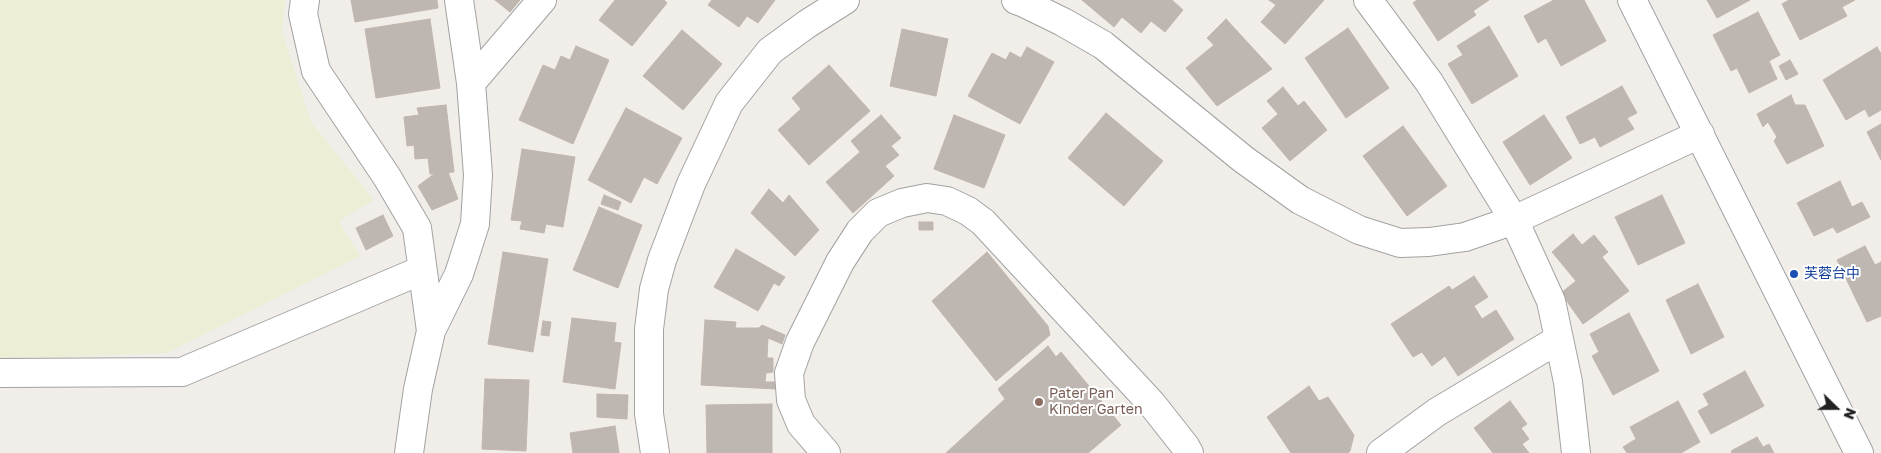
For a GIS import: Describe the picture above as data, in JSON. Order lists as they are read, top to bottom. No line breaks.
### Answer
{"places":["芙蓉台中","Pater Pan Kinder Garten"],"north":"right"}
